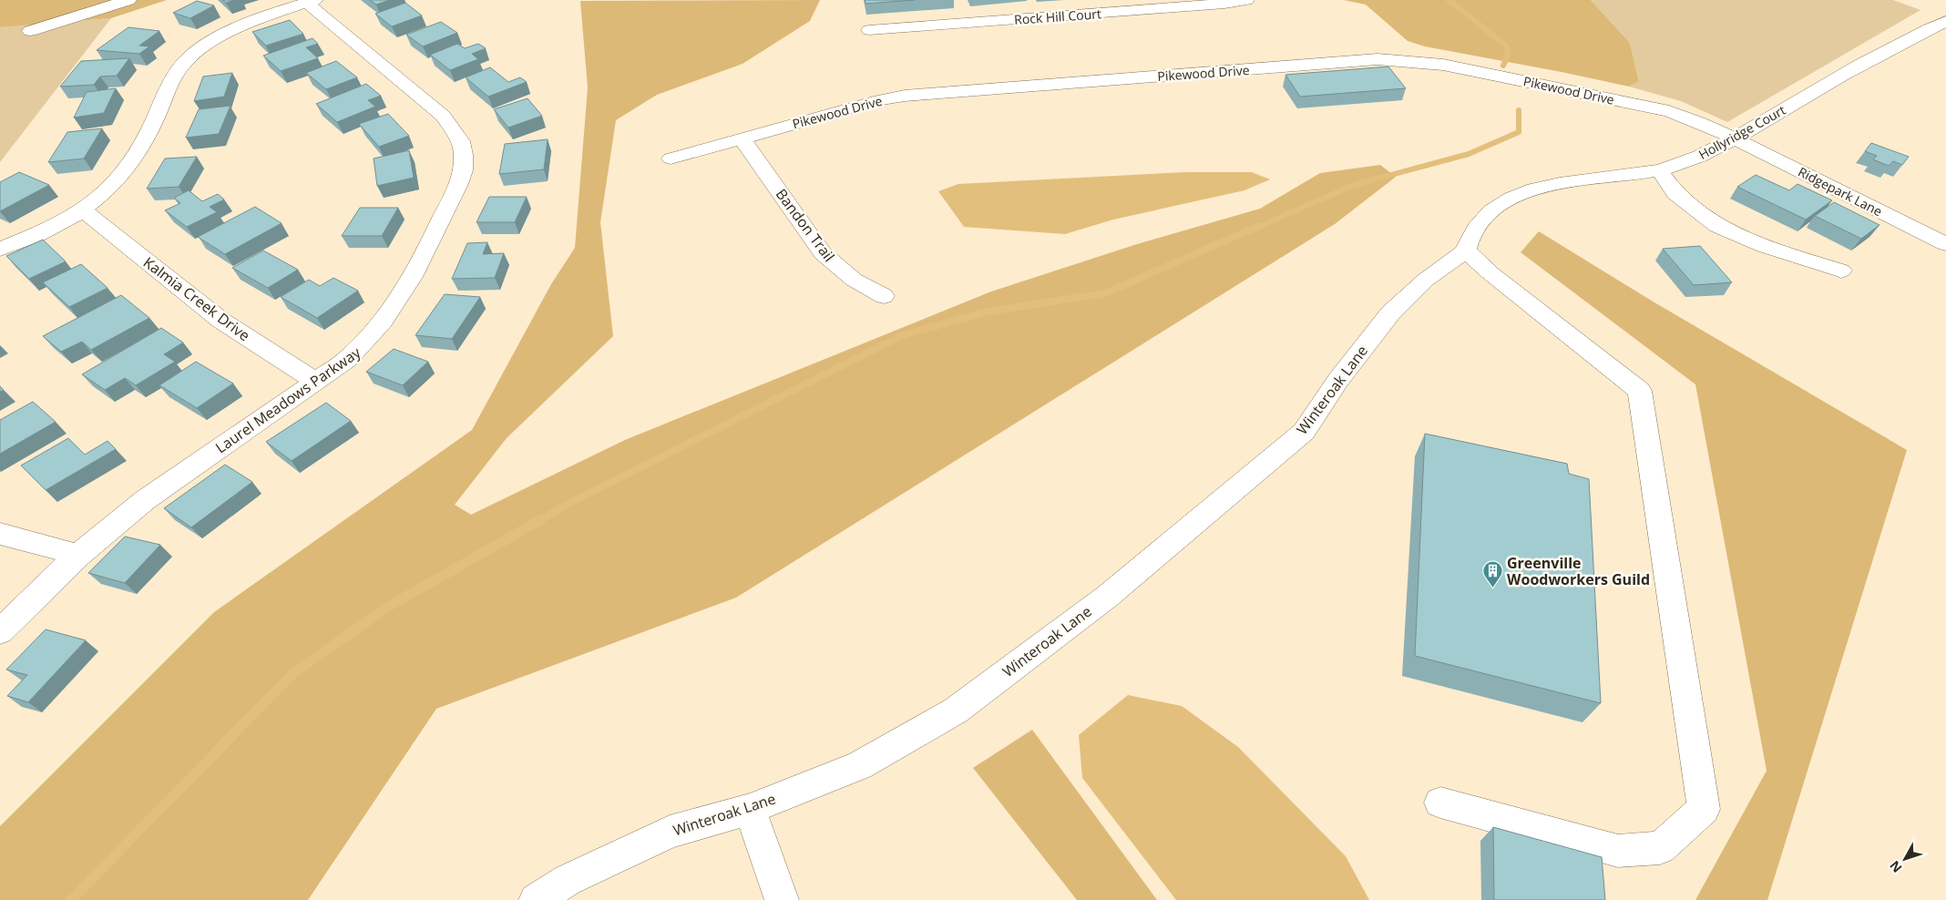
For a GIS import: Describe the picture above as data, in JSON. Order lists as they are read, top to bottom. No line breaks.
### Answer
{"streets":{"street":["Rock Hill Court","Pikewood Drive","Hollyridge Court","Ridgepark Lane","Bandon Trail","Kalmia Creek Drive","Winteroak Lane","Laurel Meadows Parkway"]},"crossings":[["Pikewood Drive","Hollyridge Court"],["Pikewood Drive","Ridgepark Lane"],["Pikewood Drive","Bandon Trail"],["Hollyridge Court","Ridgepark Lane"],["Hollyridge Court","Winteroak Lane"],["Kalmia Creek Drive","Laurel Meadows Parkway"]],"places":{"building":["Greenville Woodworkers Guild"]},"north":"bottom left"}
